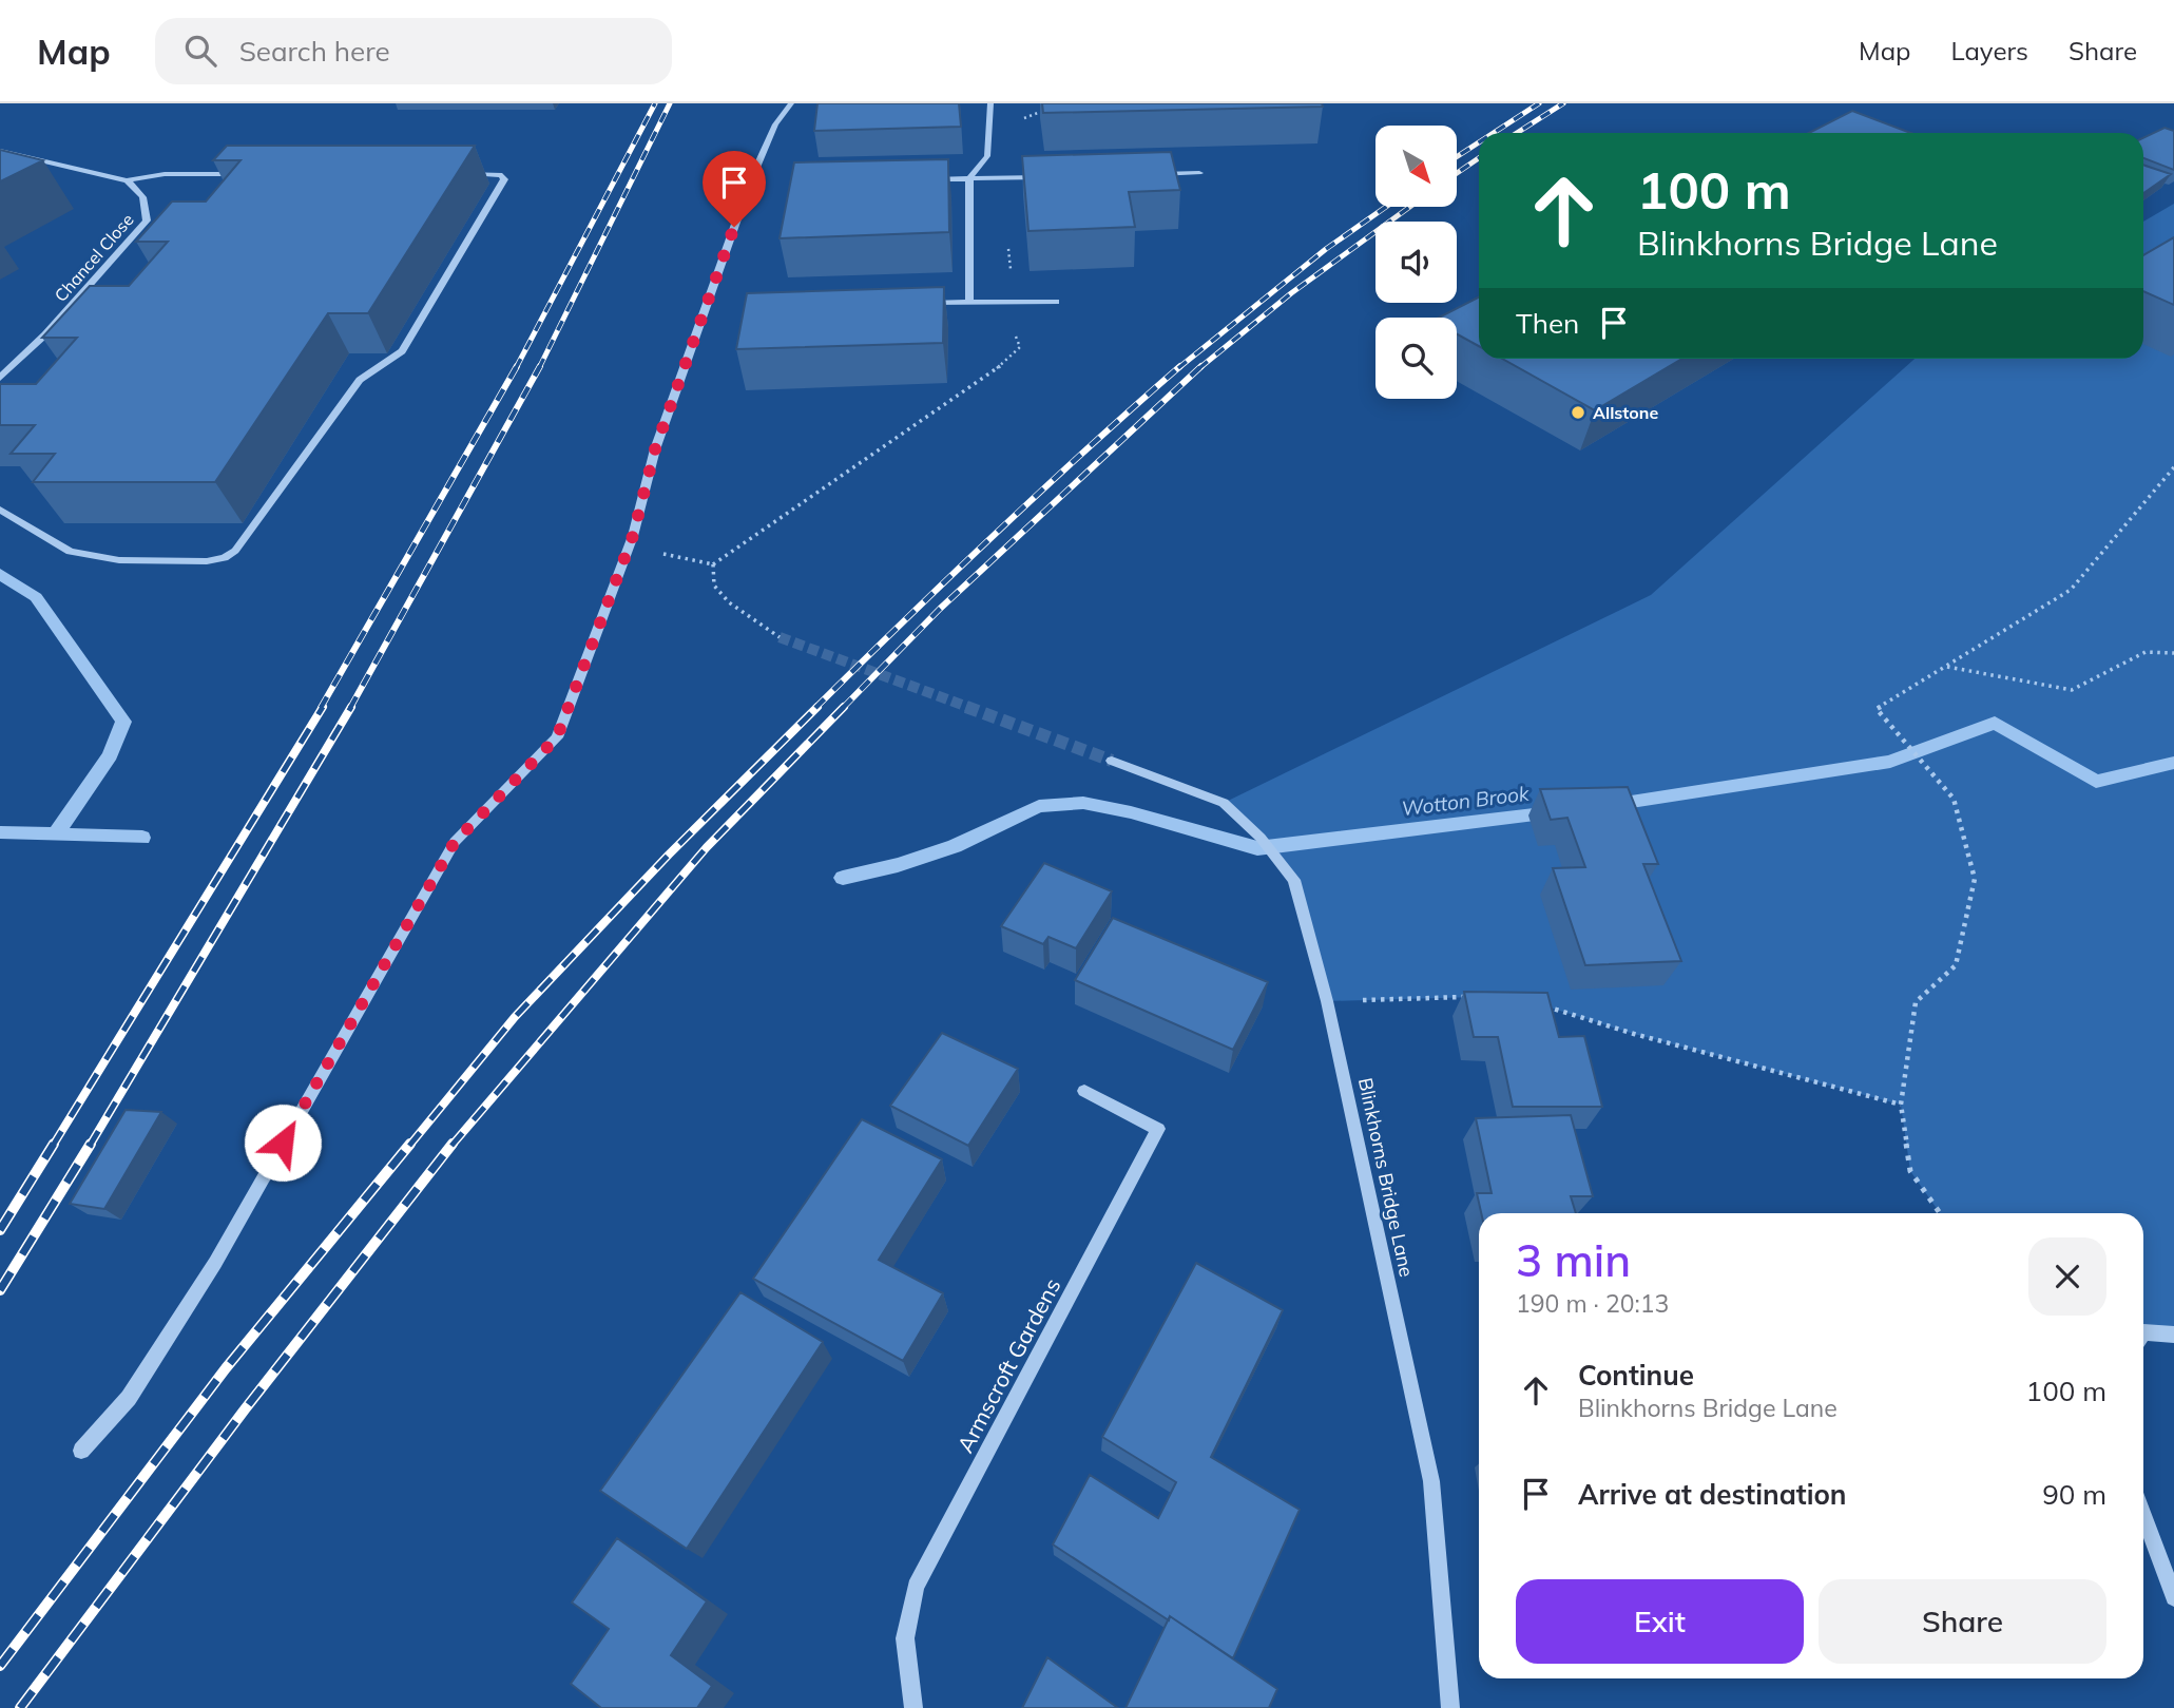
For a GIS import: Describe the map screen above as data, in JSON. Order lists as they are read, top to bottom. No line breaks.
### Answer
{"streets":{"street":["Chancel Close","Blinkhorns Bridge Lane","Armscroft Gardens"]},"water":["Wotton Brook"],"places":["Allstone"],"north":"bottom right","page":{"header":"Map","search":"Search here","nav":["Map","Layers","Share"],"turn":["100 m","Blinkhorns Bridge Lane"],"then":"Then","heading":["3 min","190 m · 20:13"],"list":[{"name":"Continue","note":"Blinkhorns Bridge Lane","value":"100 m"},{"name":"Arrive at destination","value":"90 m"}],"buttons":["Exit","Share"]}}
